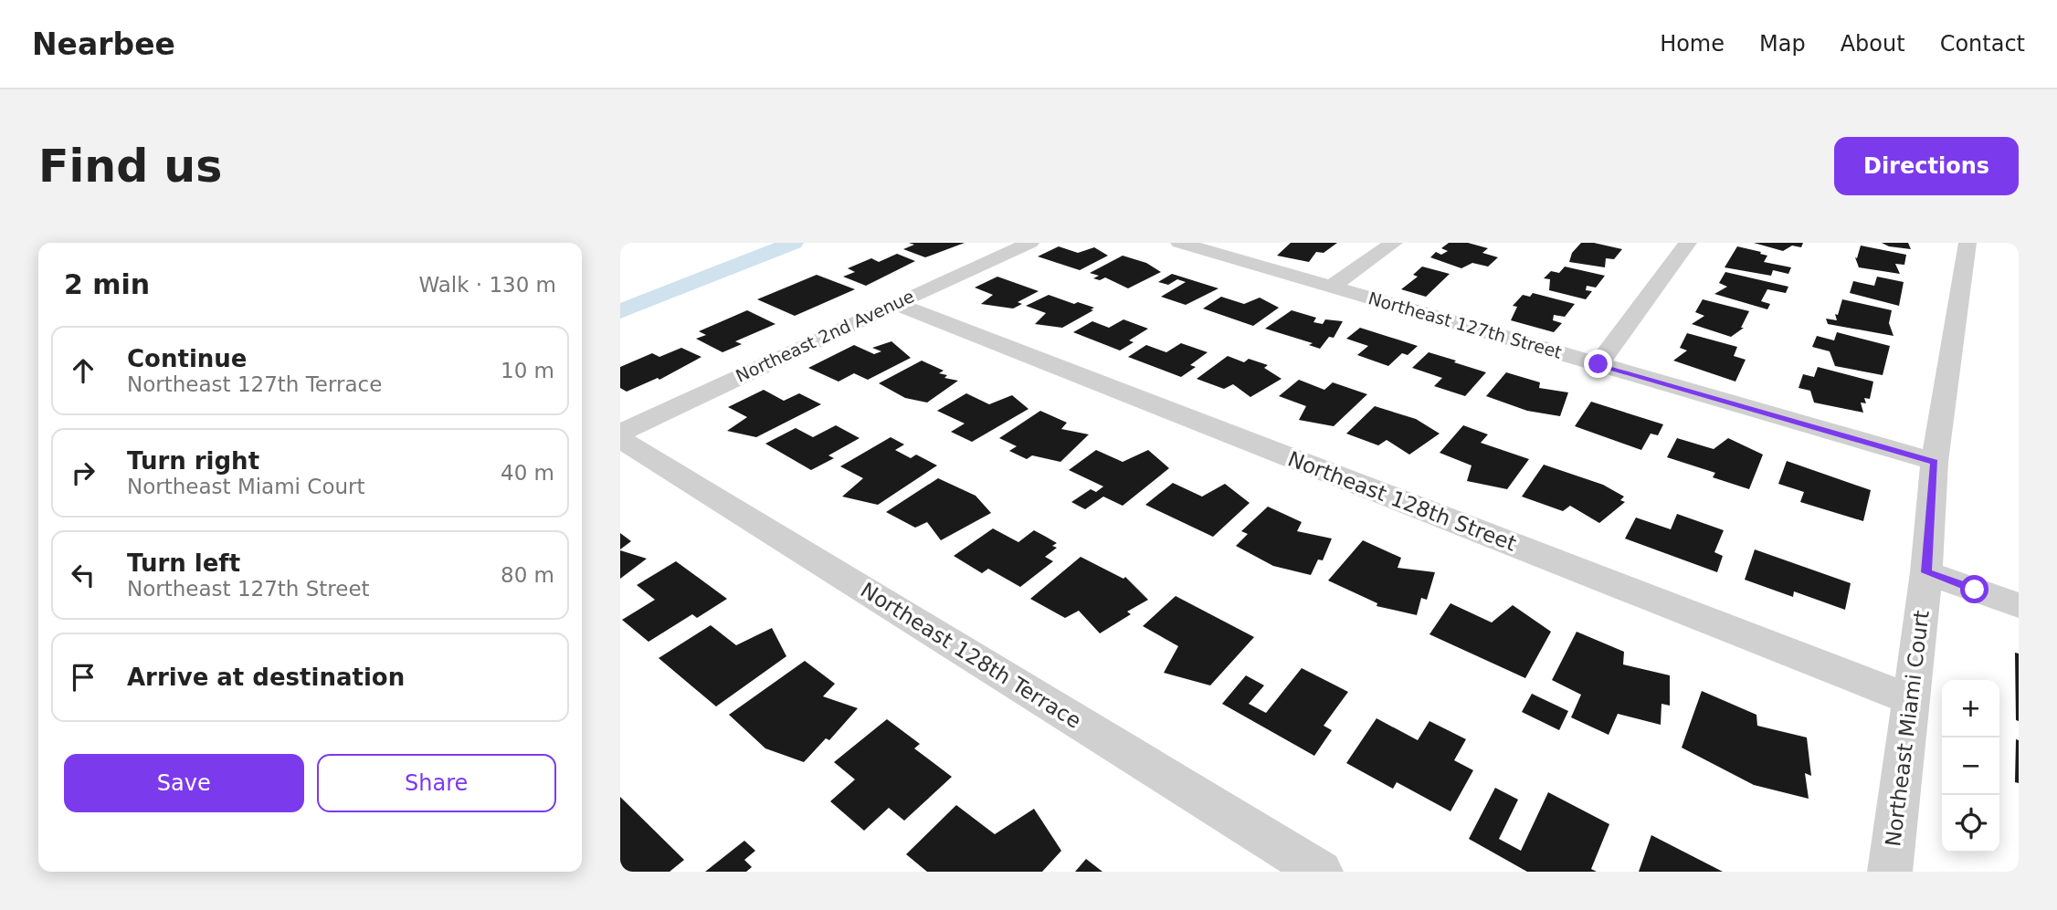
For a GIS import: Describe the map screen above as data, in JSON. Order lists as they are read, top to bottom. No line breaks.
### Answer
{"streets":{"street":["Northeast 127th Street","Northeast 2nd Avenue","Northeast 128th Street","Northeast 128th Terrace","Northeast Miami Court"]},"crossings":[["Northeast 127th Street","Northeast Miami Court"],["Northeast 2nd Avenue","Northeast 128th Street"],["Northeast 128th Street","Northeast Miami Court"]],"page":{"header":"Nearbee","nav":["Home","Map","About","Contact"],"buttons":["Directions",["Save","Share"]],"title":"Find us","heading":["2 min","Walk · 130 m"],"list":[["Continue","Northeast 127th Terrace","10 m"],["Turn right","Northeast Miami Court","40 m"],["Turn left","Northeast 127th Street","80 m"],"Arrive at destination"],"map_buttons":["+","−"]}}
